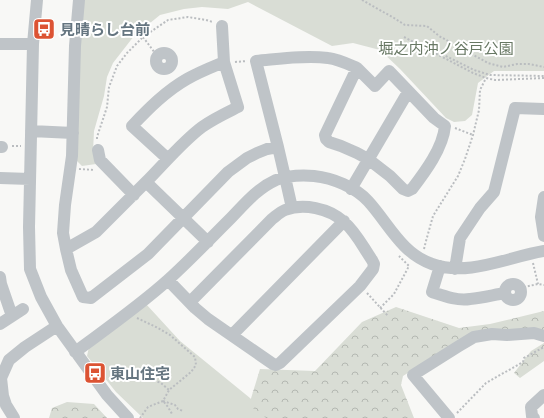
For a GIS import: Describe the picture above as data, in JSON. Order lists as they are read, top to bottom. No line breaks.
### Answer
{"parks":["堀之内沖ノ谷戸公園"],"places":{"bus stop":["見晴らし台前","東山住宅"]}}
